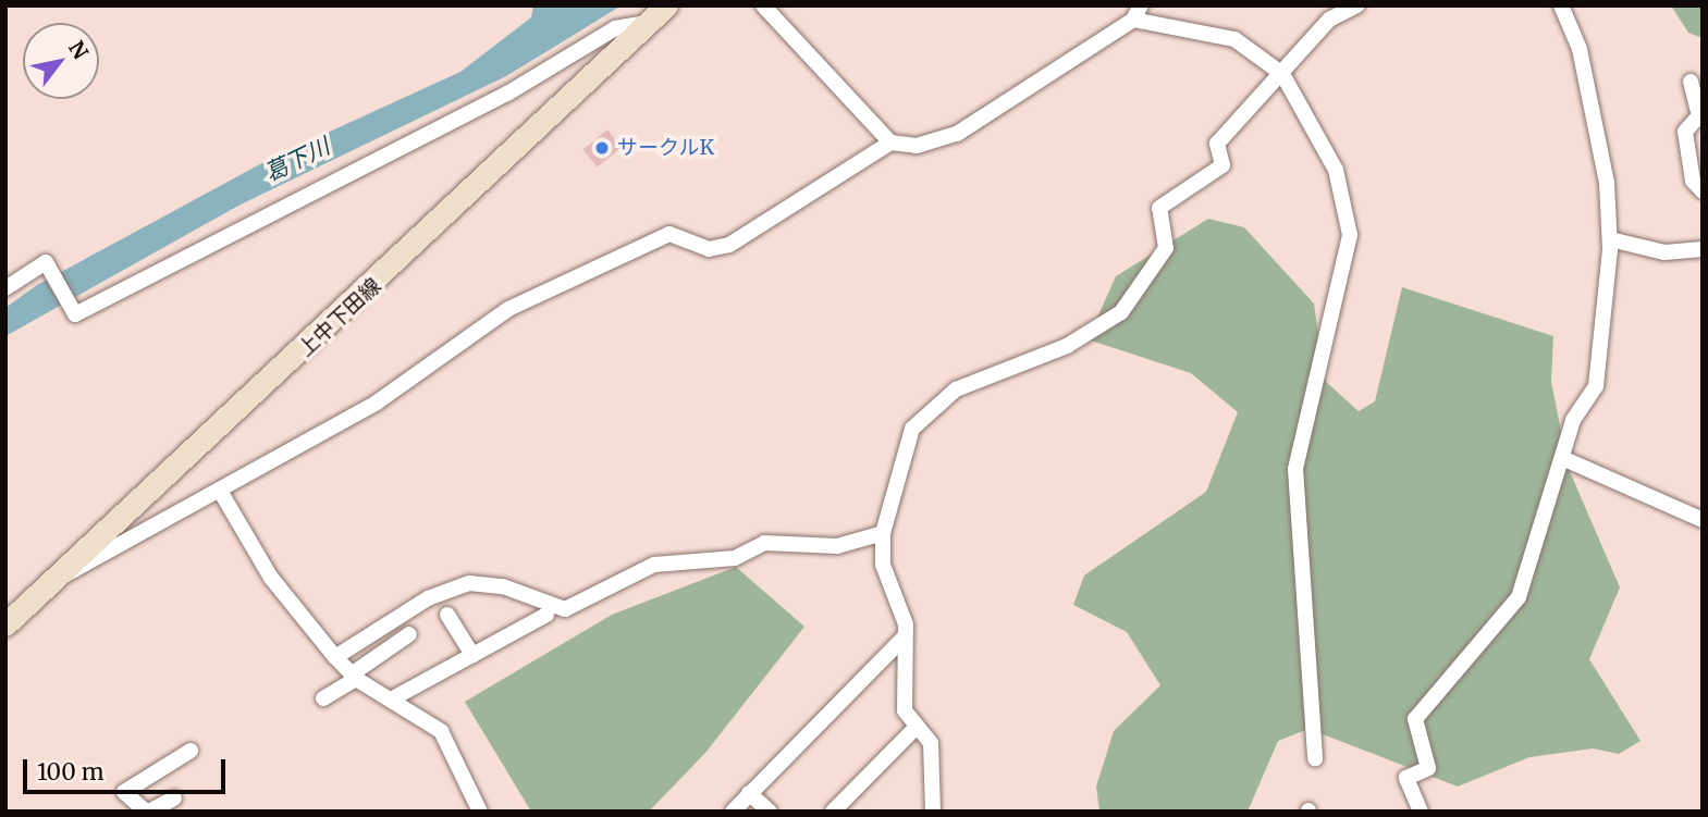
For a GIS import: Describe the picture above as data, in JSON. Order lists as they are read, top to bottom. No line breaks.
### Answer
{"streets":{"main road":["上中下田線"]},"water":["葛下川"],"places":["サークルK"],"scale_bar":"100 m","north":"top right"}
